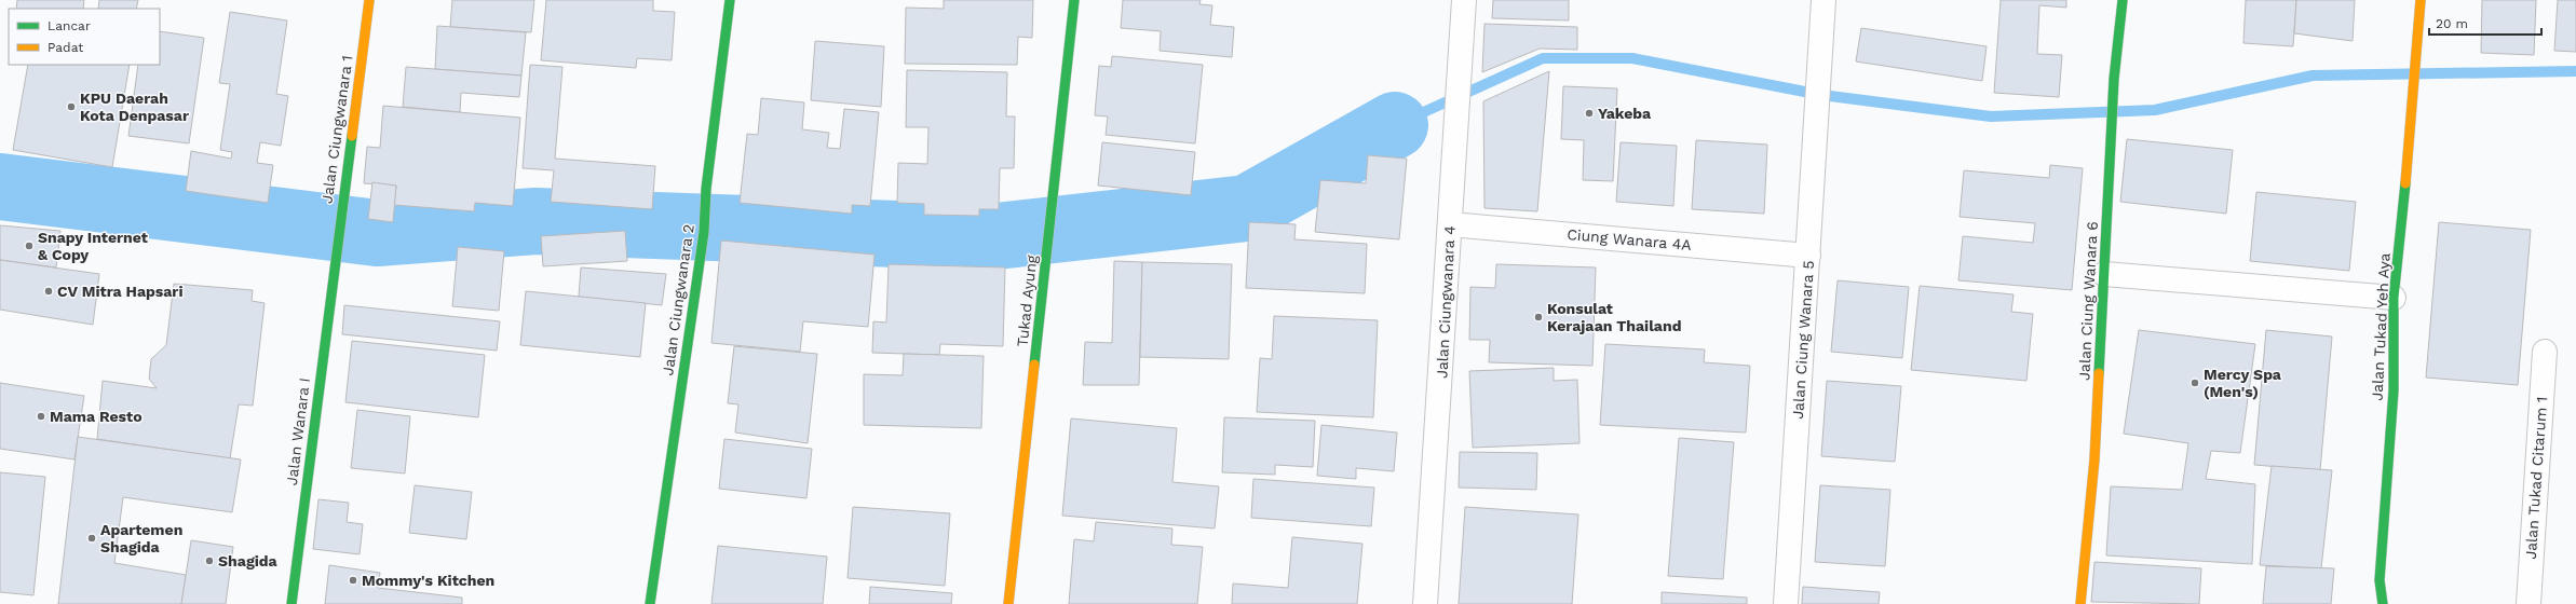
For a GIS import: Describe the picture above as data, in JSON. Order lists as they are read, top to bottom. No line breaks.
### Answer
{"streets":{"street":["Jalan Ciungwanara 1","Ciung Wanara 4A","Jalan Ciungwanara 2","Tukad Ayung","Jalan Ciung Wanara 6","Jalan Ciungwanara 4","Jalan Tukad Yeh Aya","Jalan Ciung Wanara 5","Jalan Wanara I","Jalan Tukad Citarum 1"]},"crossings":[["Jalan Ciungwanara 1","Jalan Wanara I"],["Ciung Wanara 4A","Jalan Ciungwanara 4"],["Ciung Wanara 4A","Jalan Ciung Wanara 5"]],"places":["KPU Daerah Kota Denpasar","Yakeba","Snapy Internet & Copy","CV Mitra Hapsari","Konsulat Kerajaan Thailand","Mercy Spa (Men's)","Mama Resto","Apartemen Shagida","Shagida","Mommy's Kitchen"],"legend":["Lancar","Padat"],"scale_bar":"20 m"}
